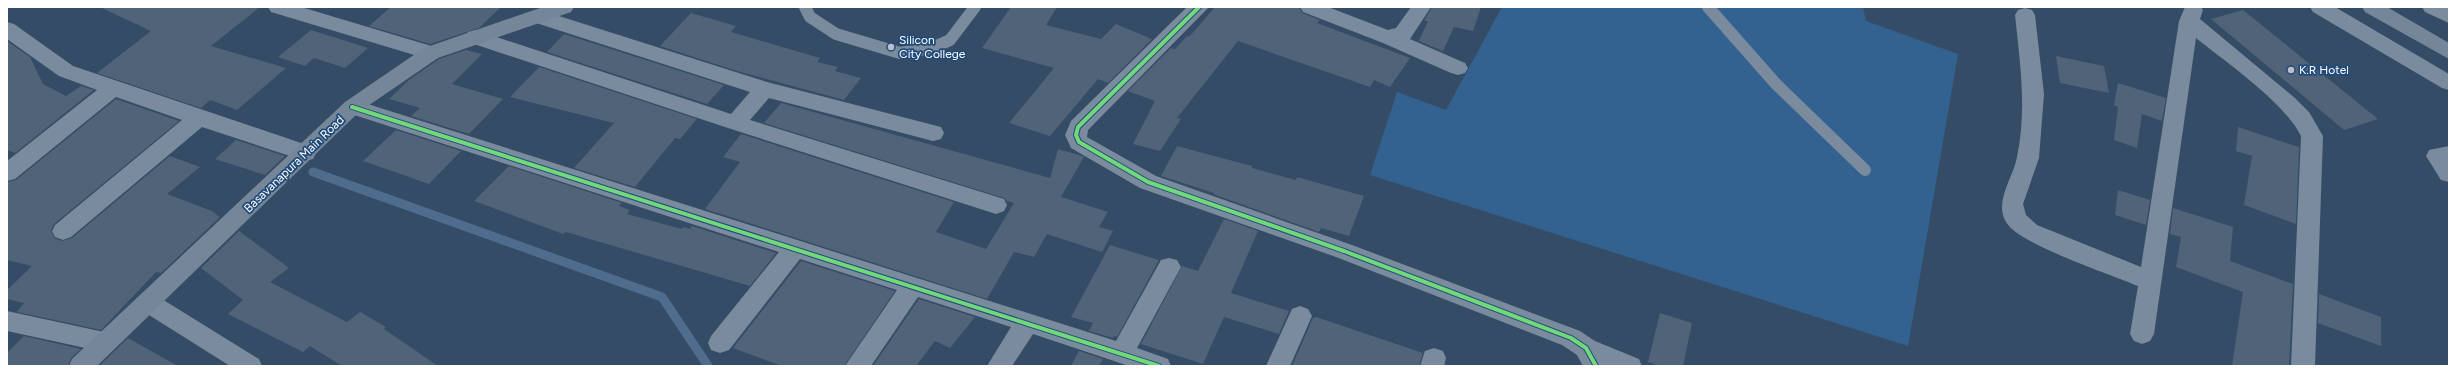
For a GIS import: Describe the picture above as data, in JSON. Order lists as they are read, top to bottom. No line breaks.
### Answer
{"streets":{"street":["Basavanapura Main Road"]},"places":["Silicon City College","K.R Hotel"]}
